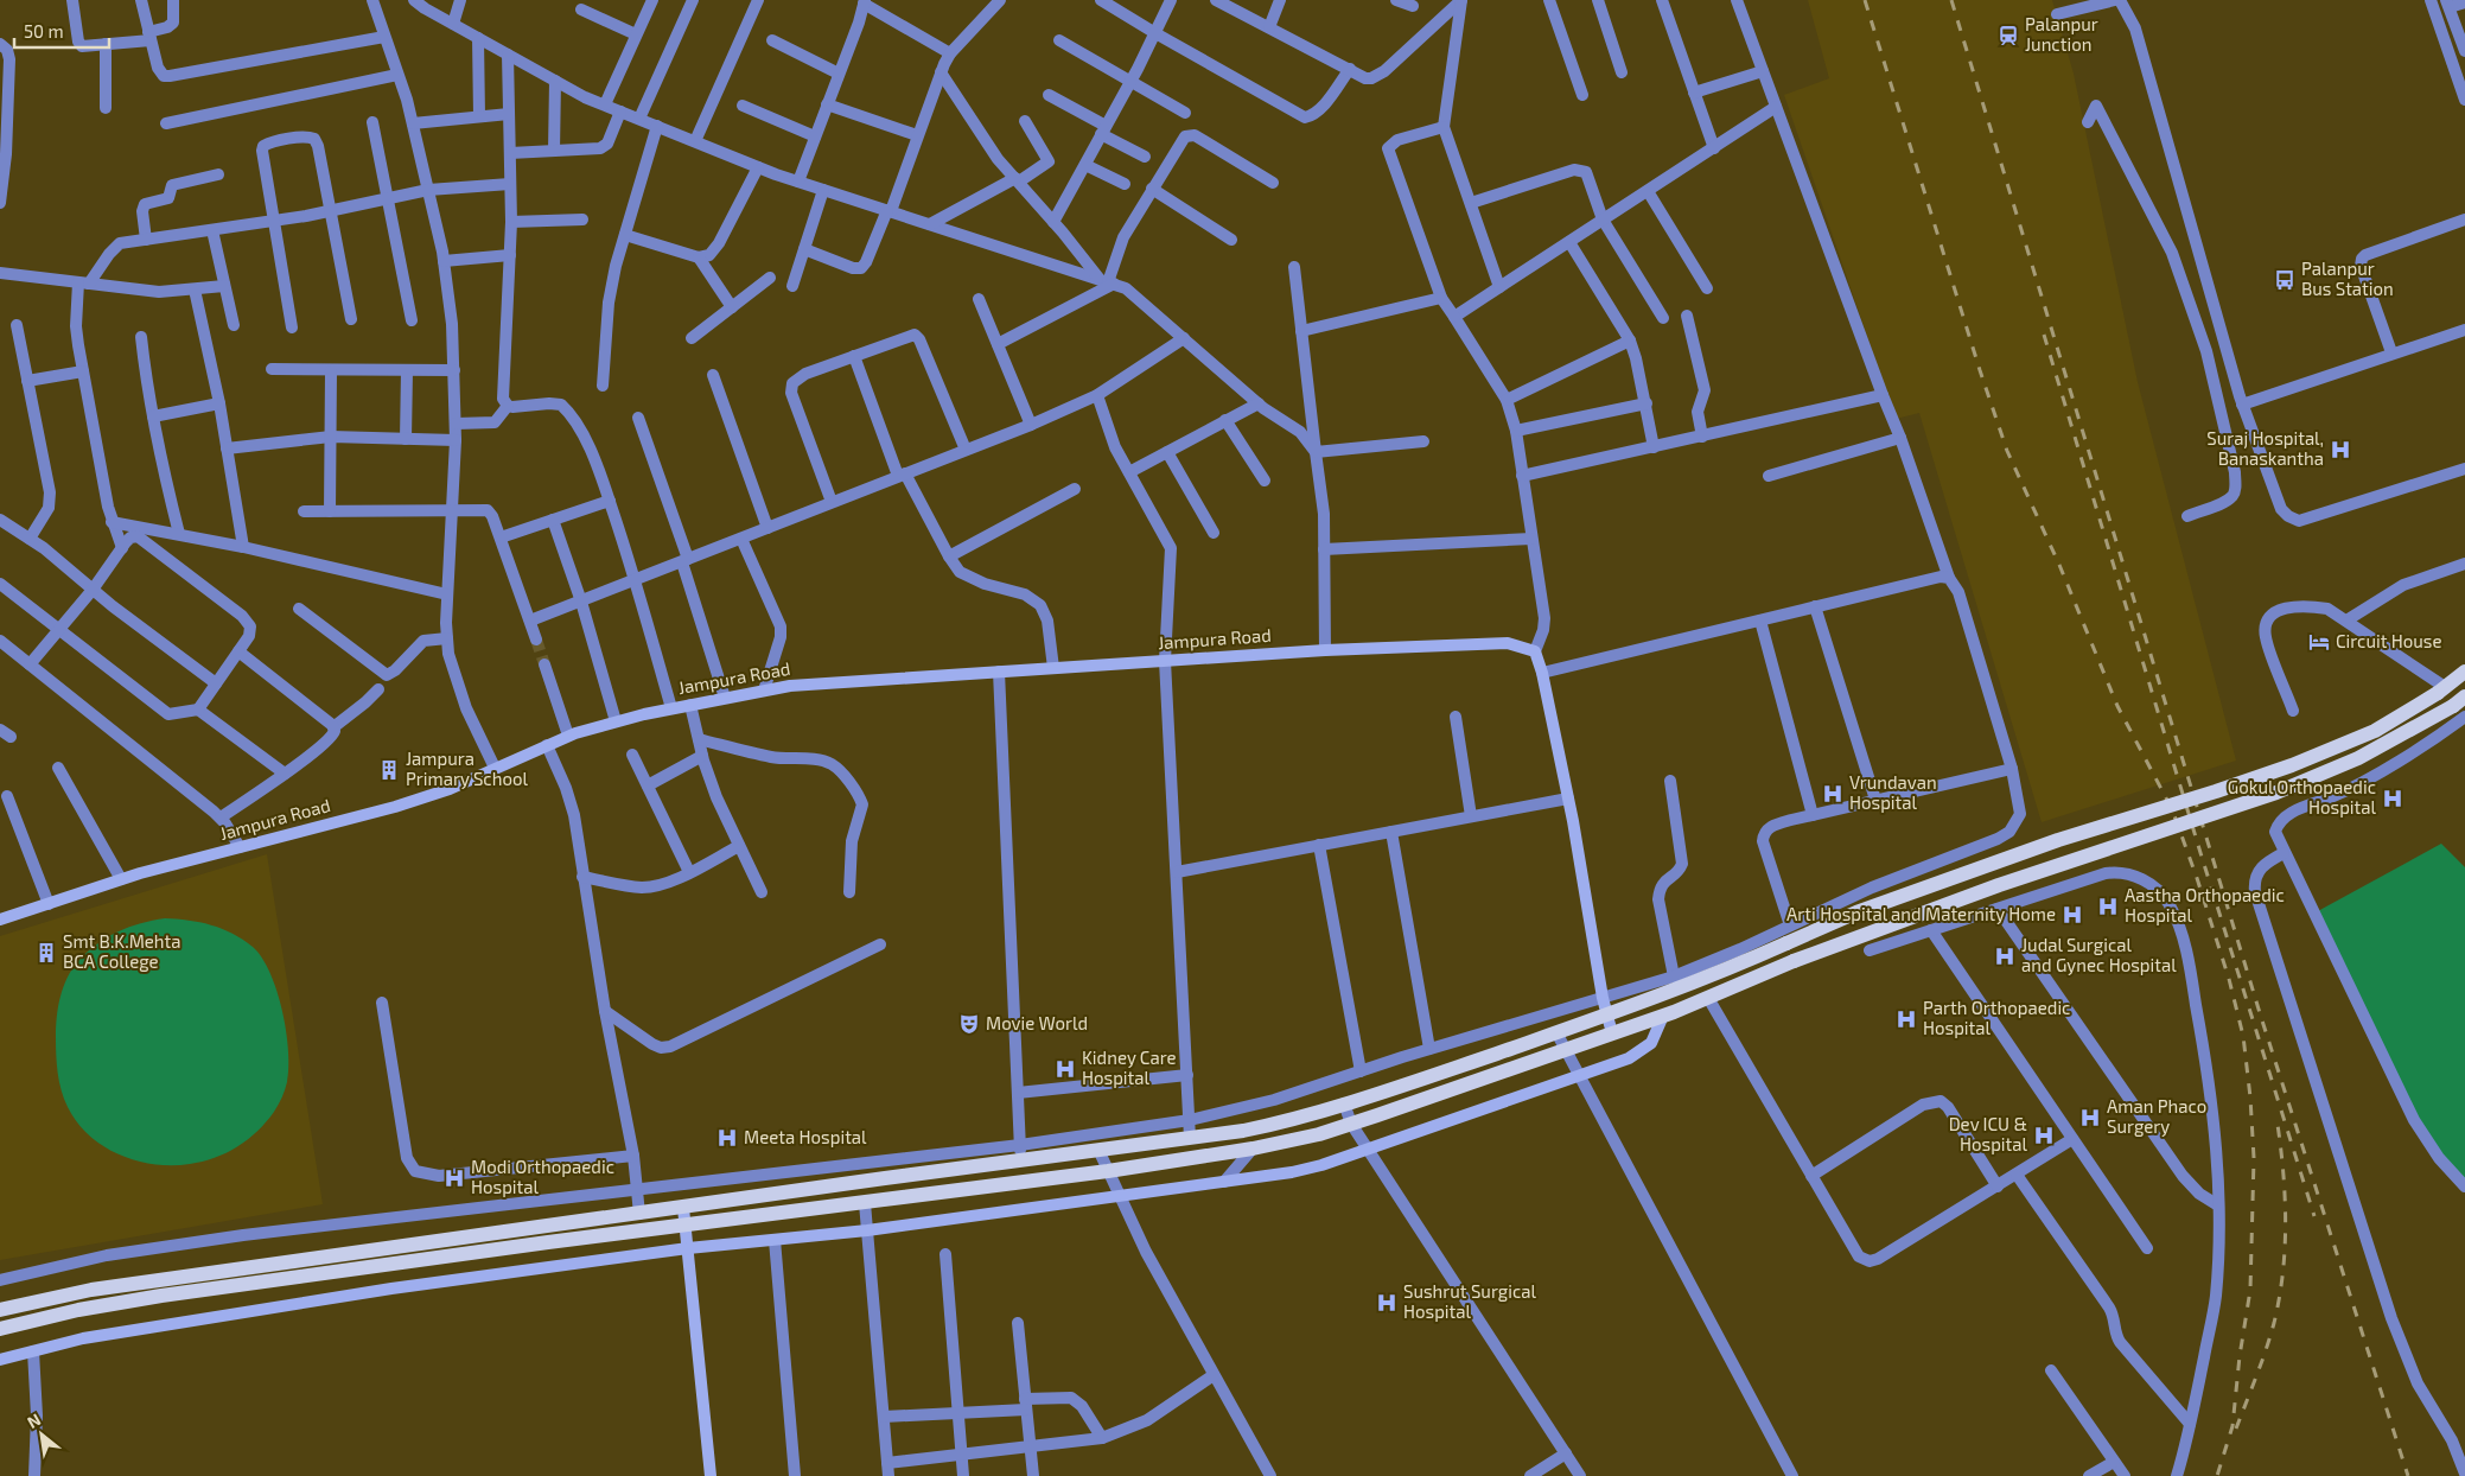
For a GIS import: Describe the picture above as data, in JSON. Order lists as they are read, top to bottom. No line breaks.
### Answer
{"streets":{"street":["Jampura Road"]},"places":{"station":["Palanpur Junction"],"bus stop":["Palanpur Bus Station"],"hospital":["Suraj Hospital, Banaskantha","Vrundavan Hospital","Gokul Orthopaedic Hospital","Aastha Orthopaedic Hospital","Arti Hospital and Maternity Home","Judal Surgical and Gynec Hospital","Parth Orthopaedic Hospital","Kidney Care Hospital","Aman Phaco Surgery","Dev ICU & Hospital","Meeta Hospital","Modi Orthopaedic Hospital","Sushrut Surgical Hospital"],"hotel":["Circuit House"],"building":["Jampura Primary School","Smt B.K.Mehta BCA College"],"theatre":["Movie World"]},"scale_bar":"50 m","north":"top left"}
